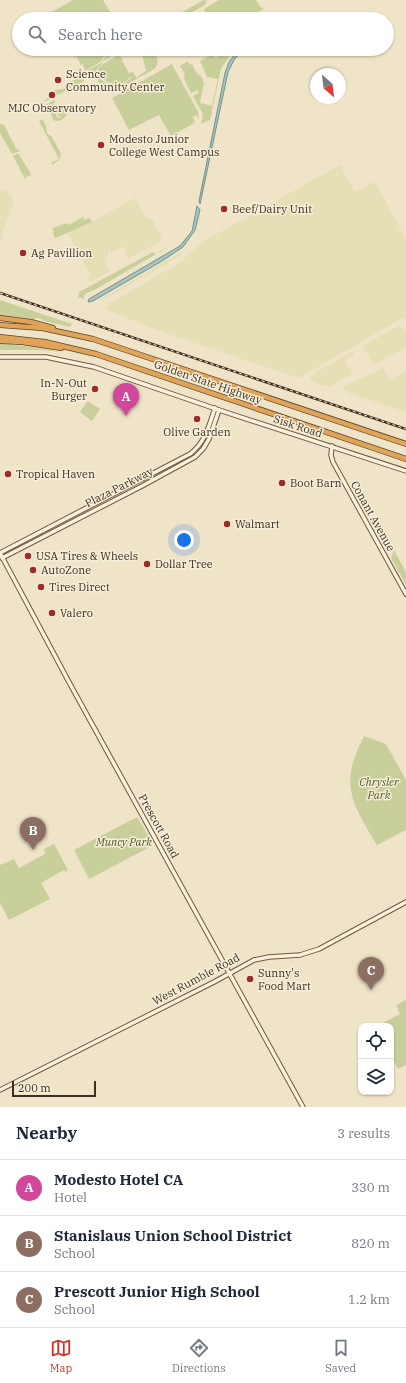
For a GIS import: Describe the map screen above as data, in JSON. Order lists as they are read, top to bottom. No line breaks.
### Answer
{"streets":{"highway":["Golden State Highway"],"street":["Sisk Road","Plaza Parkway","Conant Avenue","Prescott Road","West Rumble Road"]},"crossings":[["Sisk Road","Plaza Parkway"],["Sisk Road","Conant Avenue"],["Plaza Parkway","Prescott Road"],["Prescott Road","West Rumble Road"]],"parks":["Chrysler Park","Muncy Park"],"places":["Science Community Center","MJC Observatory","Modesto Junior College West Campus","Beef/Dairy Unit","Ag Pavillion","In-N-Out Burger","Olive Garden","Tropical Haven","Boot Barn","Walmart","USA Tires & Wheels","Dollar Tree","AutoZone","Tires Direct","Valero","Sunny's Food Mart"],"scale_bar":"200 m","north":"bottom right","page":{"search":"Search here","pins":["A","B","C"],"scale":"200 m","heading":["Nearby","3 results"],"list":[{"mark":"A","name":"Modesto Hotel CA","note":"Hotel","value":"330 m"},{"mark":"B","name":"Stanislaus Union School District","note":"School","value":"820 m"},{"mark":"C","name":"Prescott Junior High School","note":"School","value":"1.2 km"}],"nav":["Map","Directions","Saved"]}}
